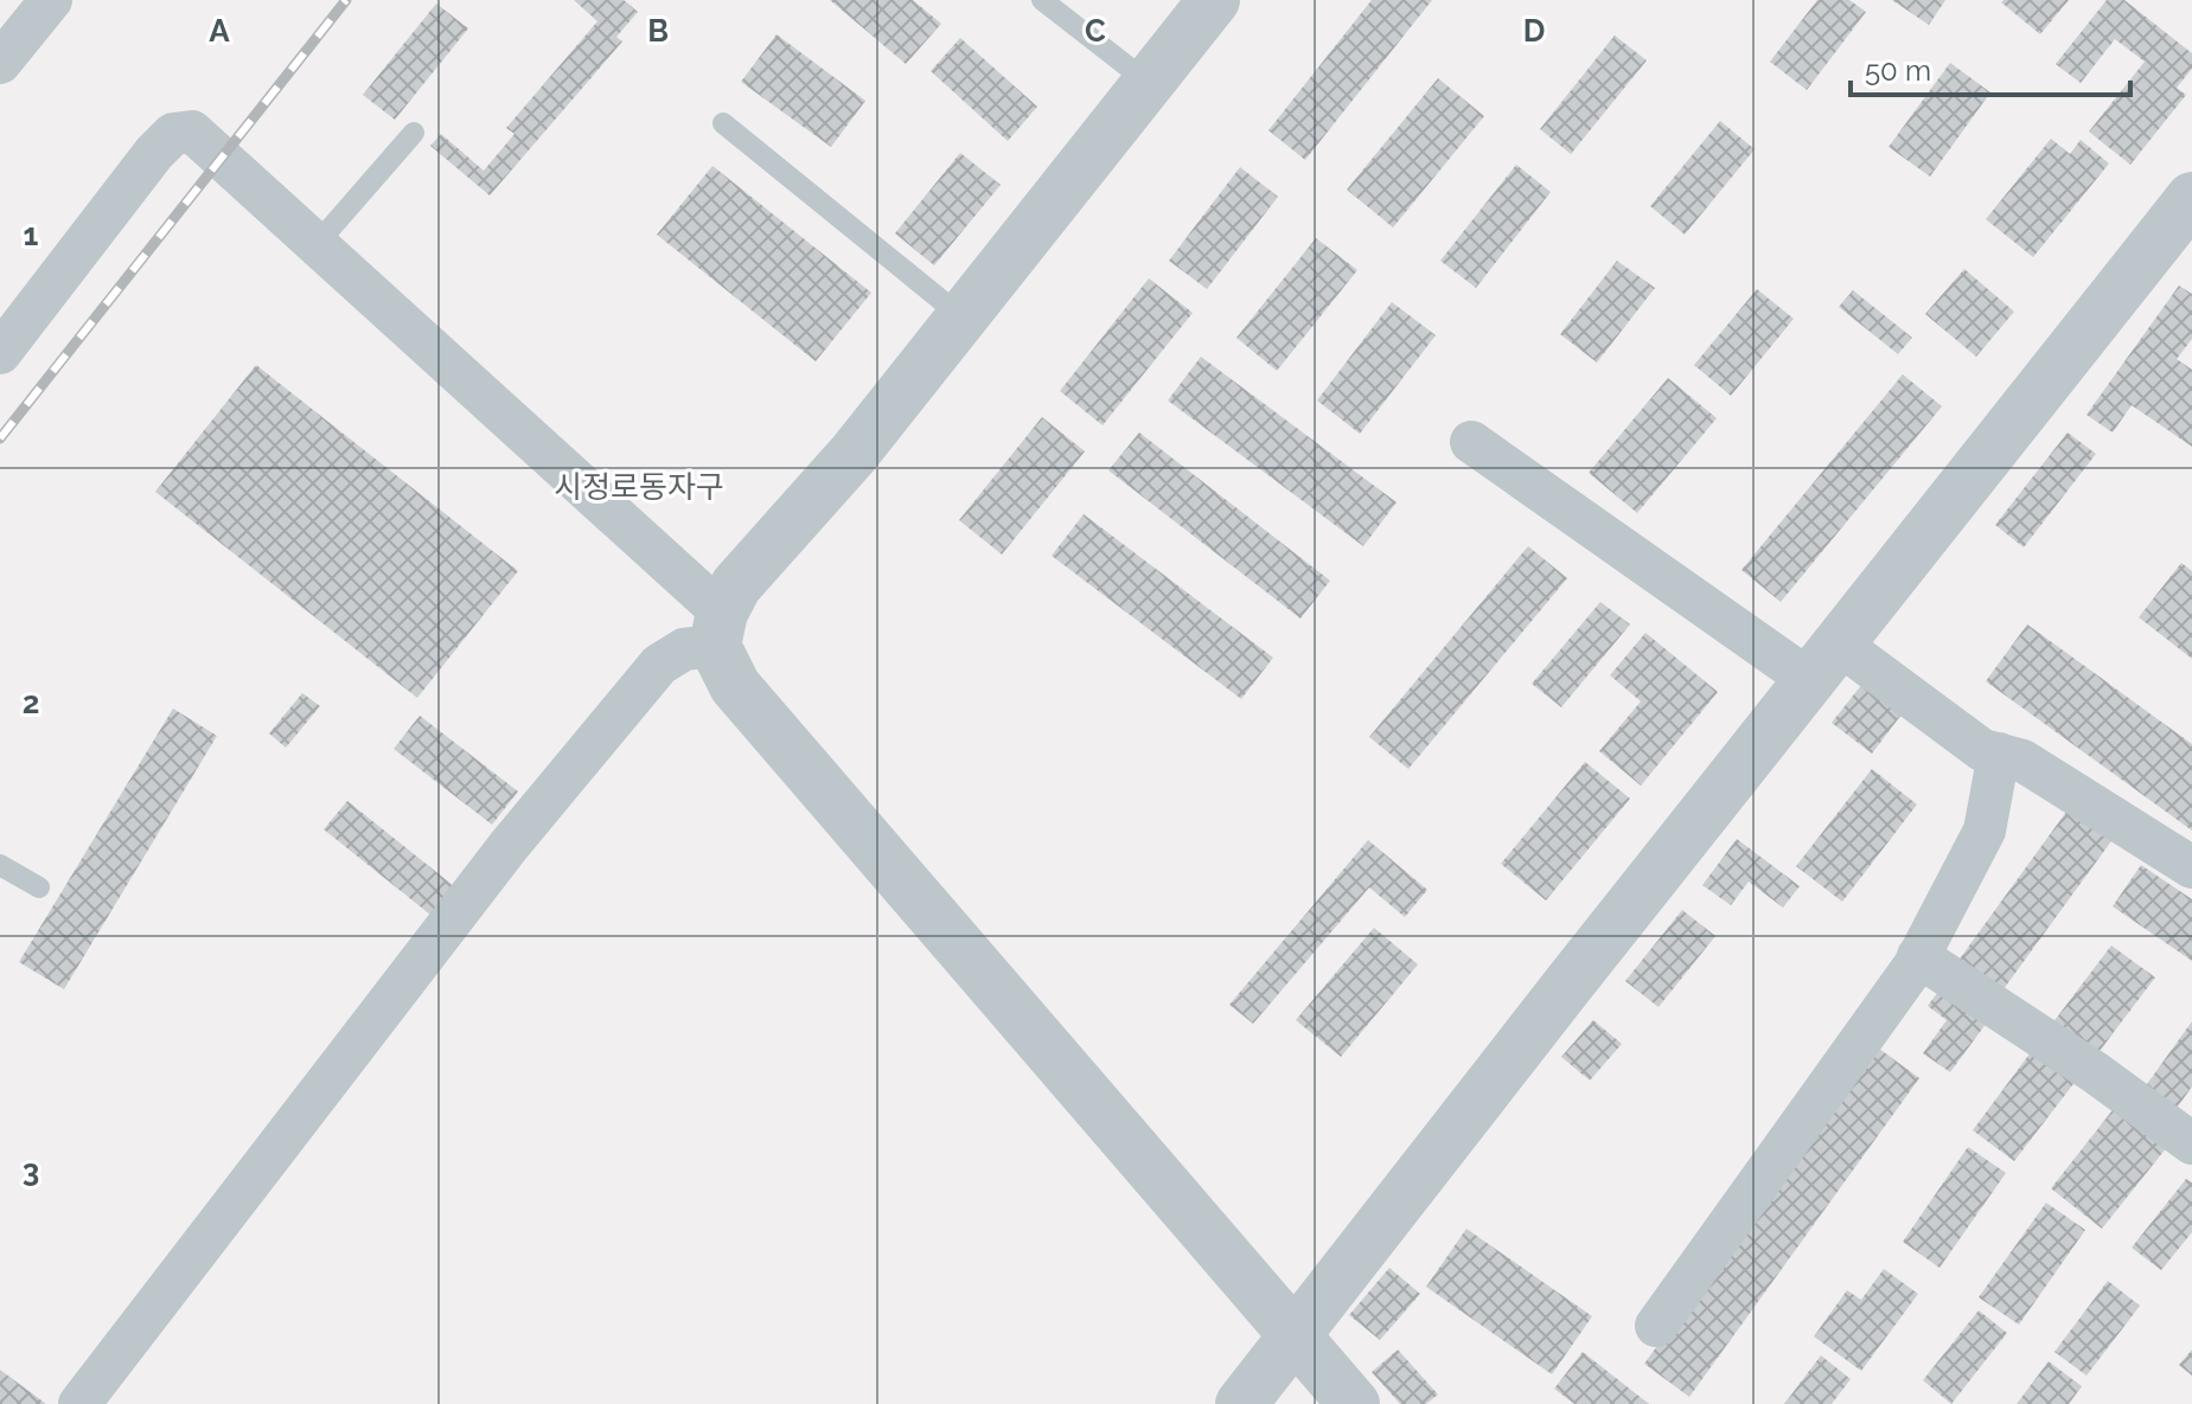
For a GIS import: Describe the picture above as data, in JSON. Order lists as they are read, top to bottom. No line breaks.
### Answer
{"districts":["시정로동자구"],"scale_bar":"50 m","grid":{"columns":["A","B","C","D"],"rows":["1","2","3"]}}
